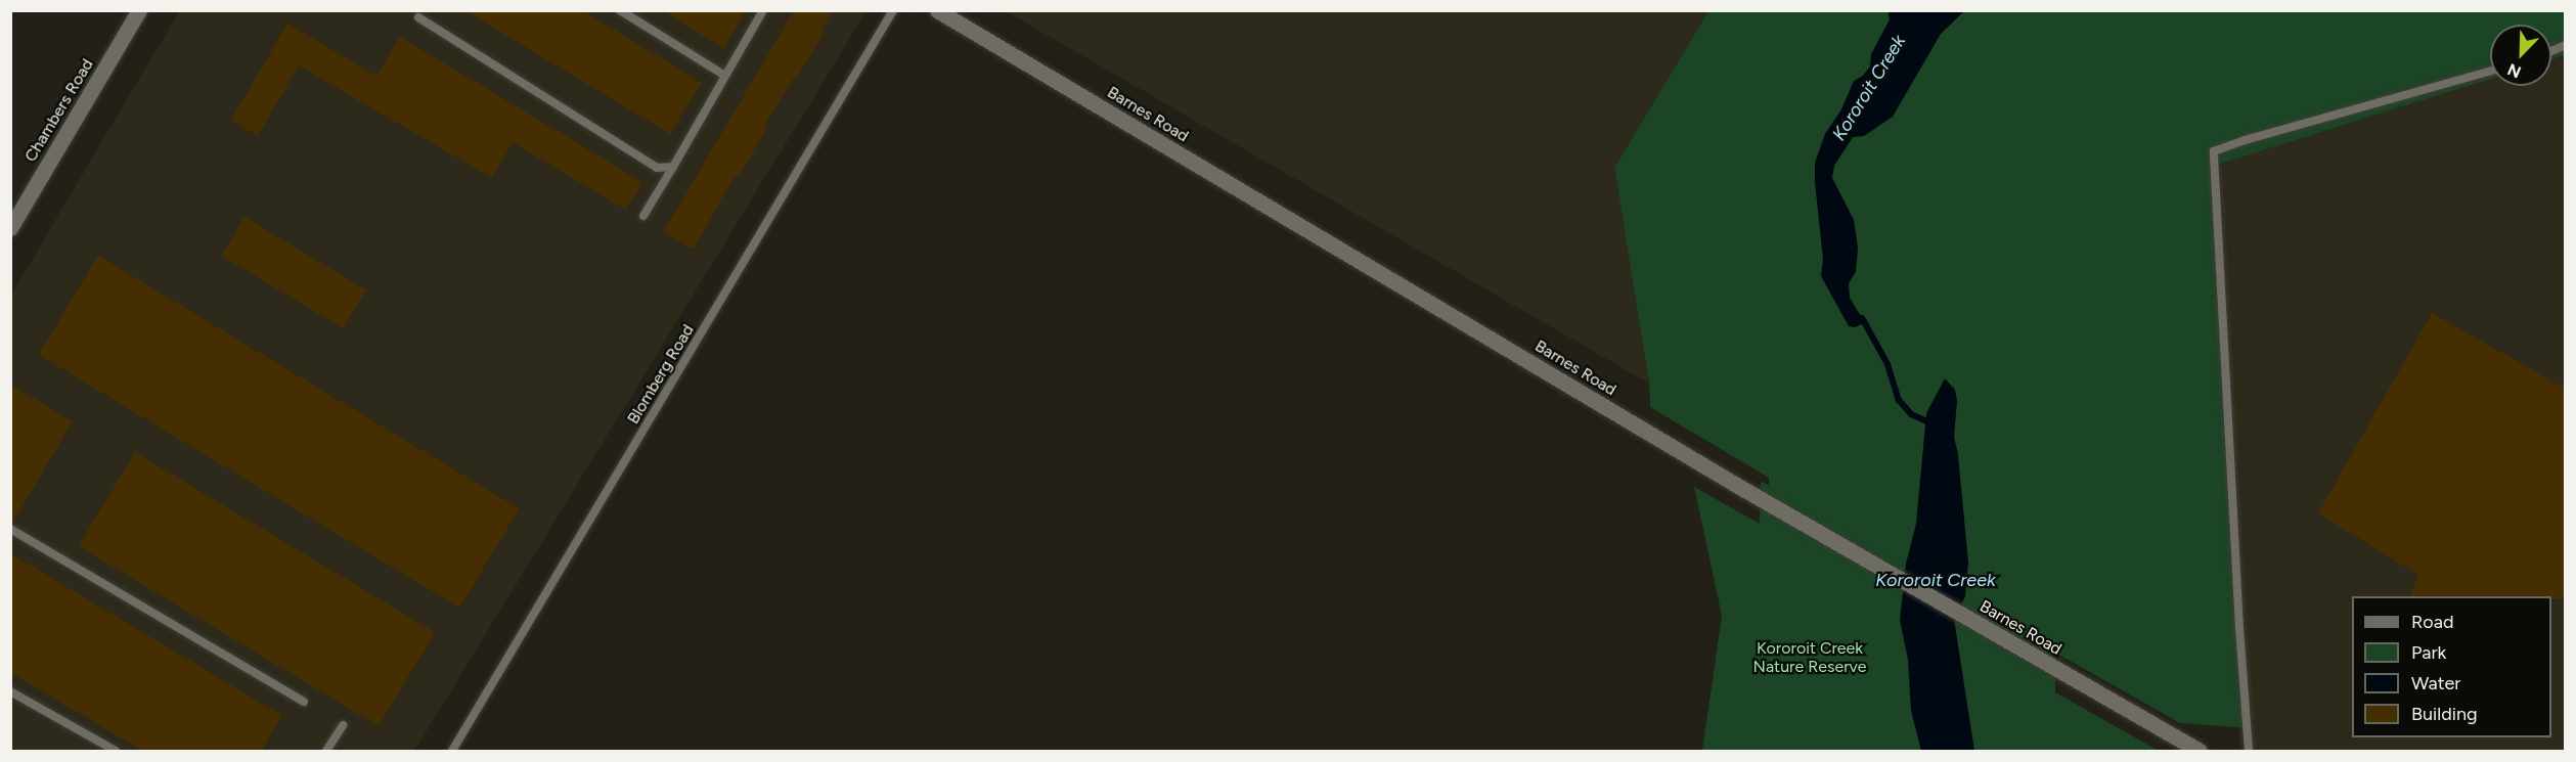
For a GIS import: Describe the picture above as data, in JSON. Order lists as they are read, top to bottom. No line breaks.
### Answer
{"streets":{"street":["Chambers Road","Barnes Road"],"lane":["Blomberg Road"]},"water":["Kororoit Creek"],"parks":["Kororoit Creek Nature Reserve"],"legend":["Road","Park","Water","Building"],"north":"bottom left"}
